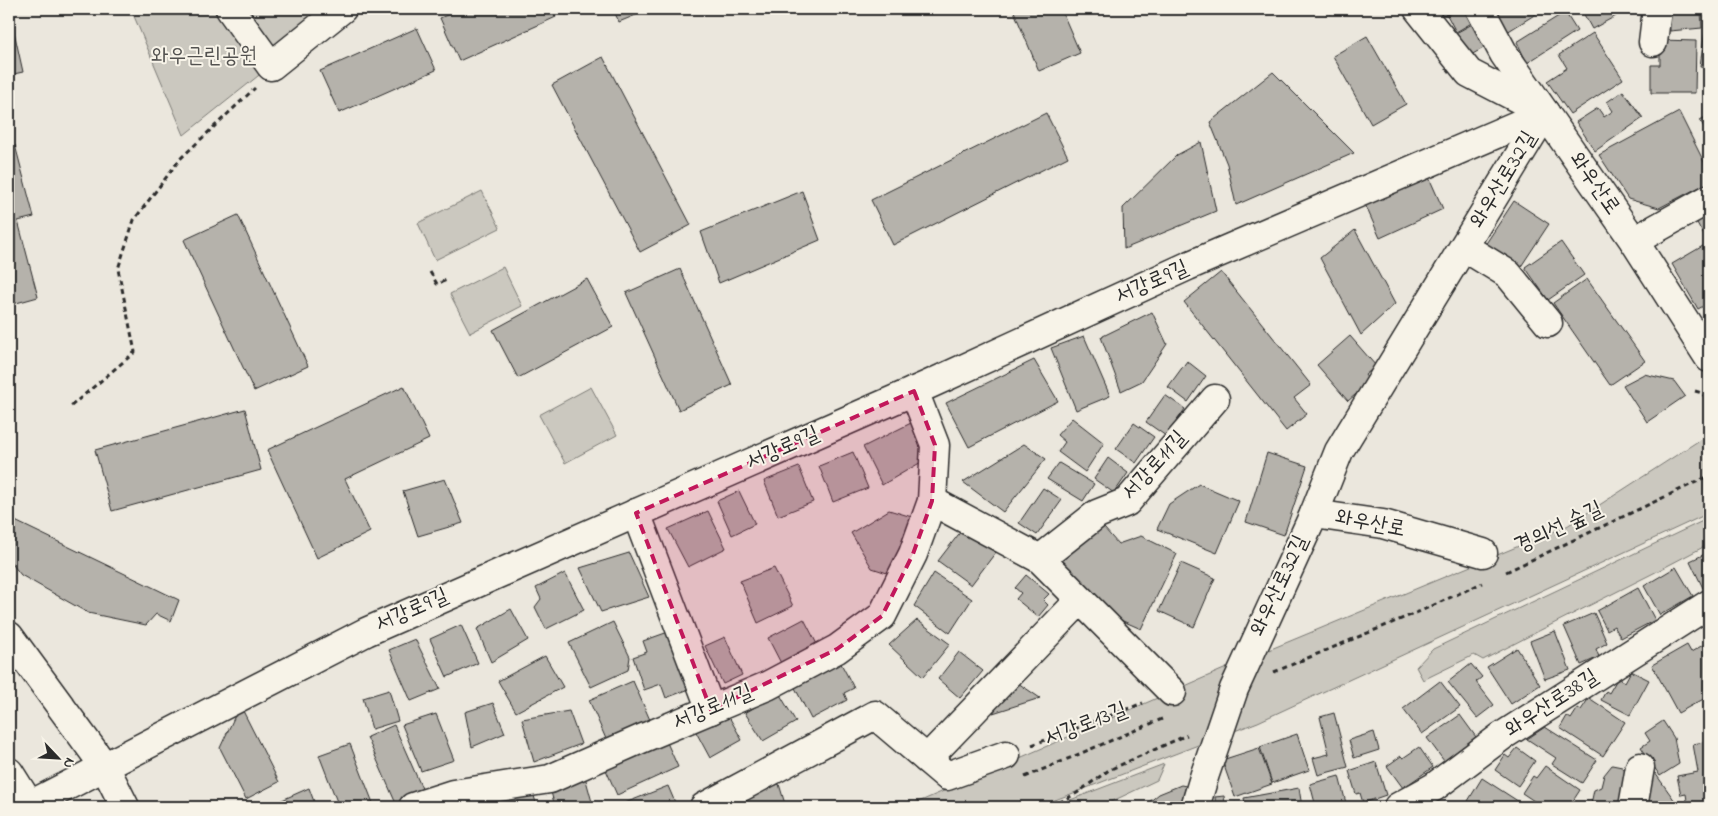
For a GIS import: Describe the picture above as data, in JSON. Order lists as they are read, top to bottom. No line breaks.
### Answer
{"streets":{"street":["와우산로32길","와우산로","서강로9길","서강로11길","와우산로38길"],"path":["경의선 숲길","서강로13길"]},"crossings":[["와우산로32길","와우산로"],["와우산로32길","서강로9길"],["와우산로","서강로9길"],["서강로9길","서강로11길"]],"parks":["와우근린공원"],"north":"bottom right"}
